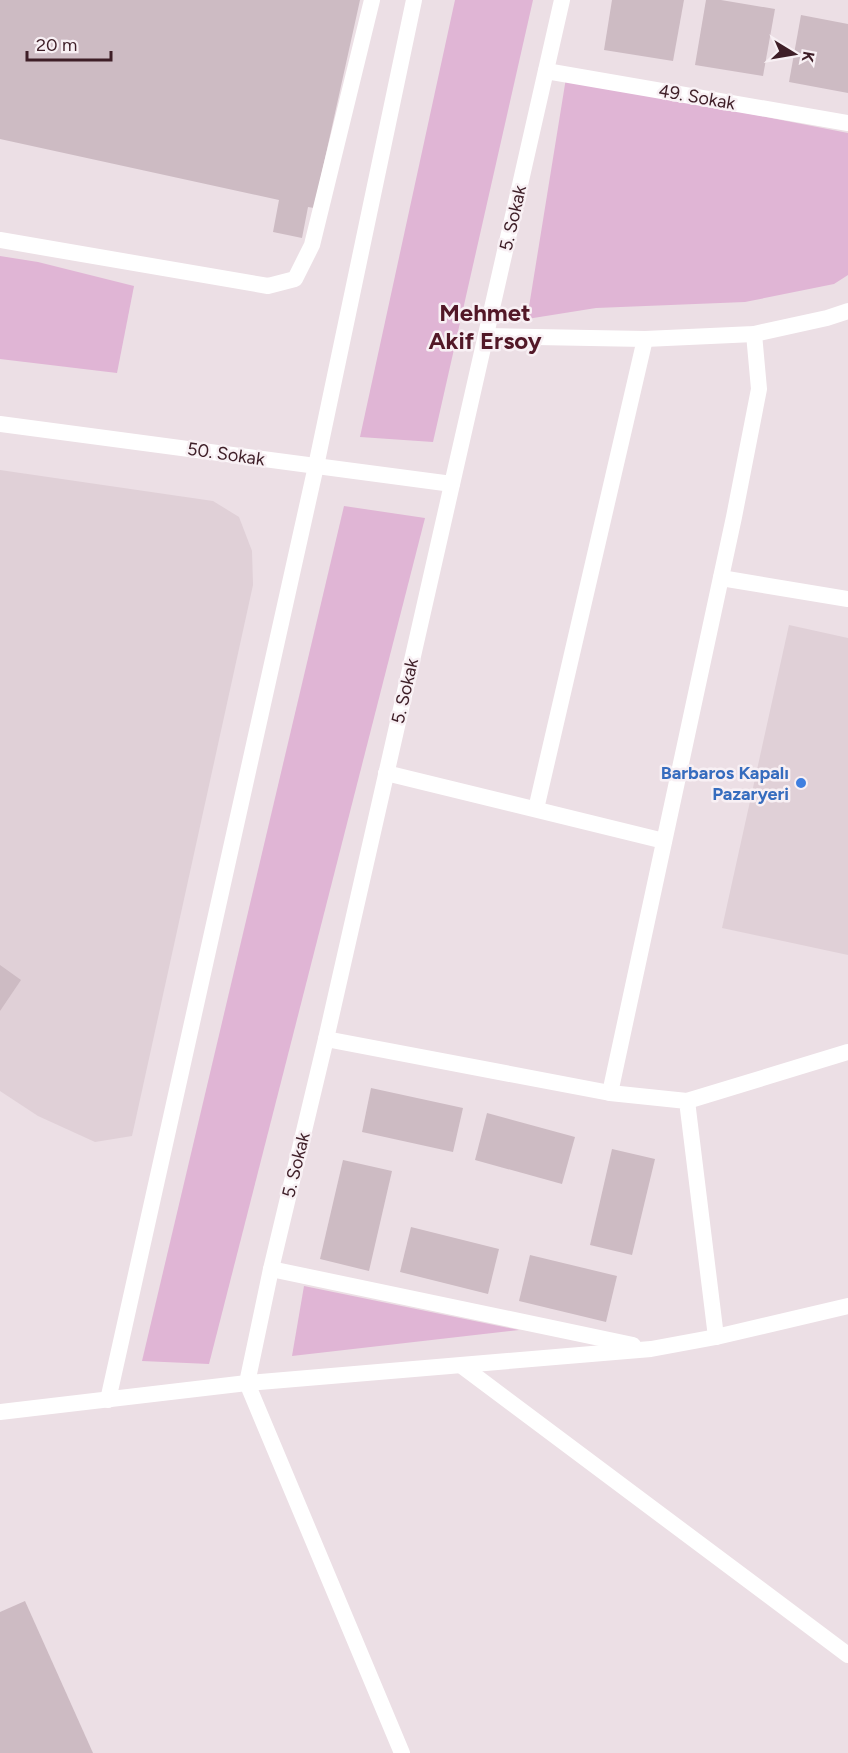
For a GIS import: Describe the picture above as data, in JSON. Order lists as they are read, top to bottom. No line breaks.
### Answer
{"streets":{"street":["49. Sokak","5. Sokak","50. Sokak"]},"crossings":[["49. Sokak","5. Sokak"],["5. Sokak","50. Sokak"]],"districts":["Mehmet Akif Ersoy"],"places":["Barbaros Kapalı Pazaryeri"],"scale_bar":"20 m","north":"right"}
